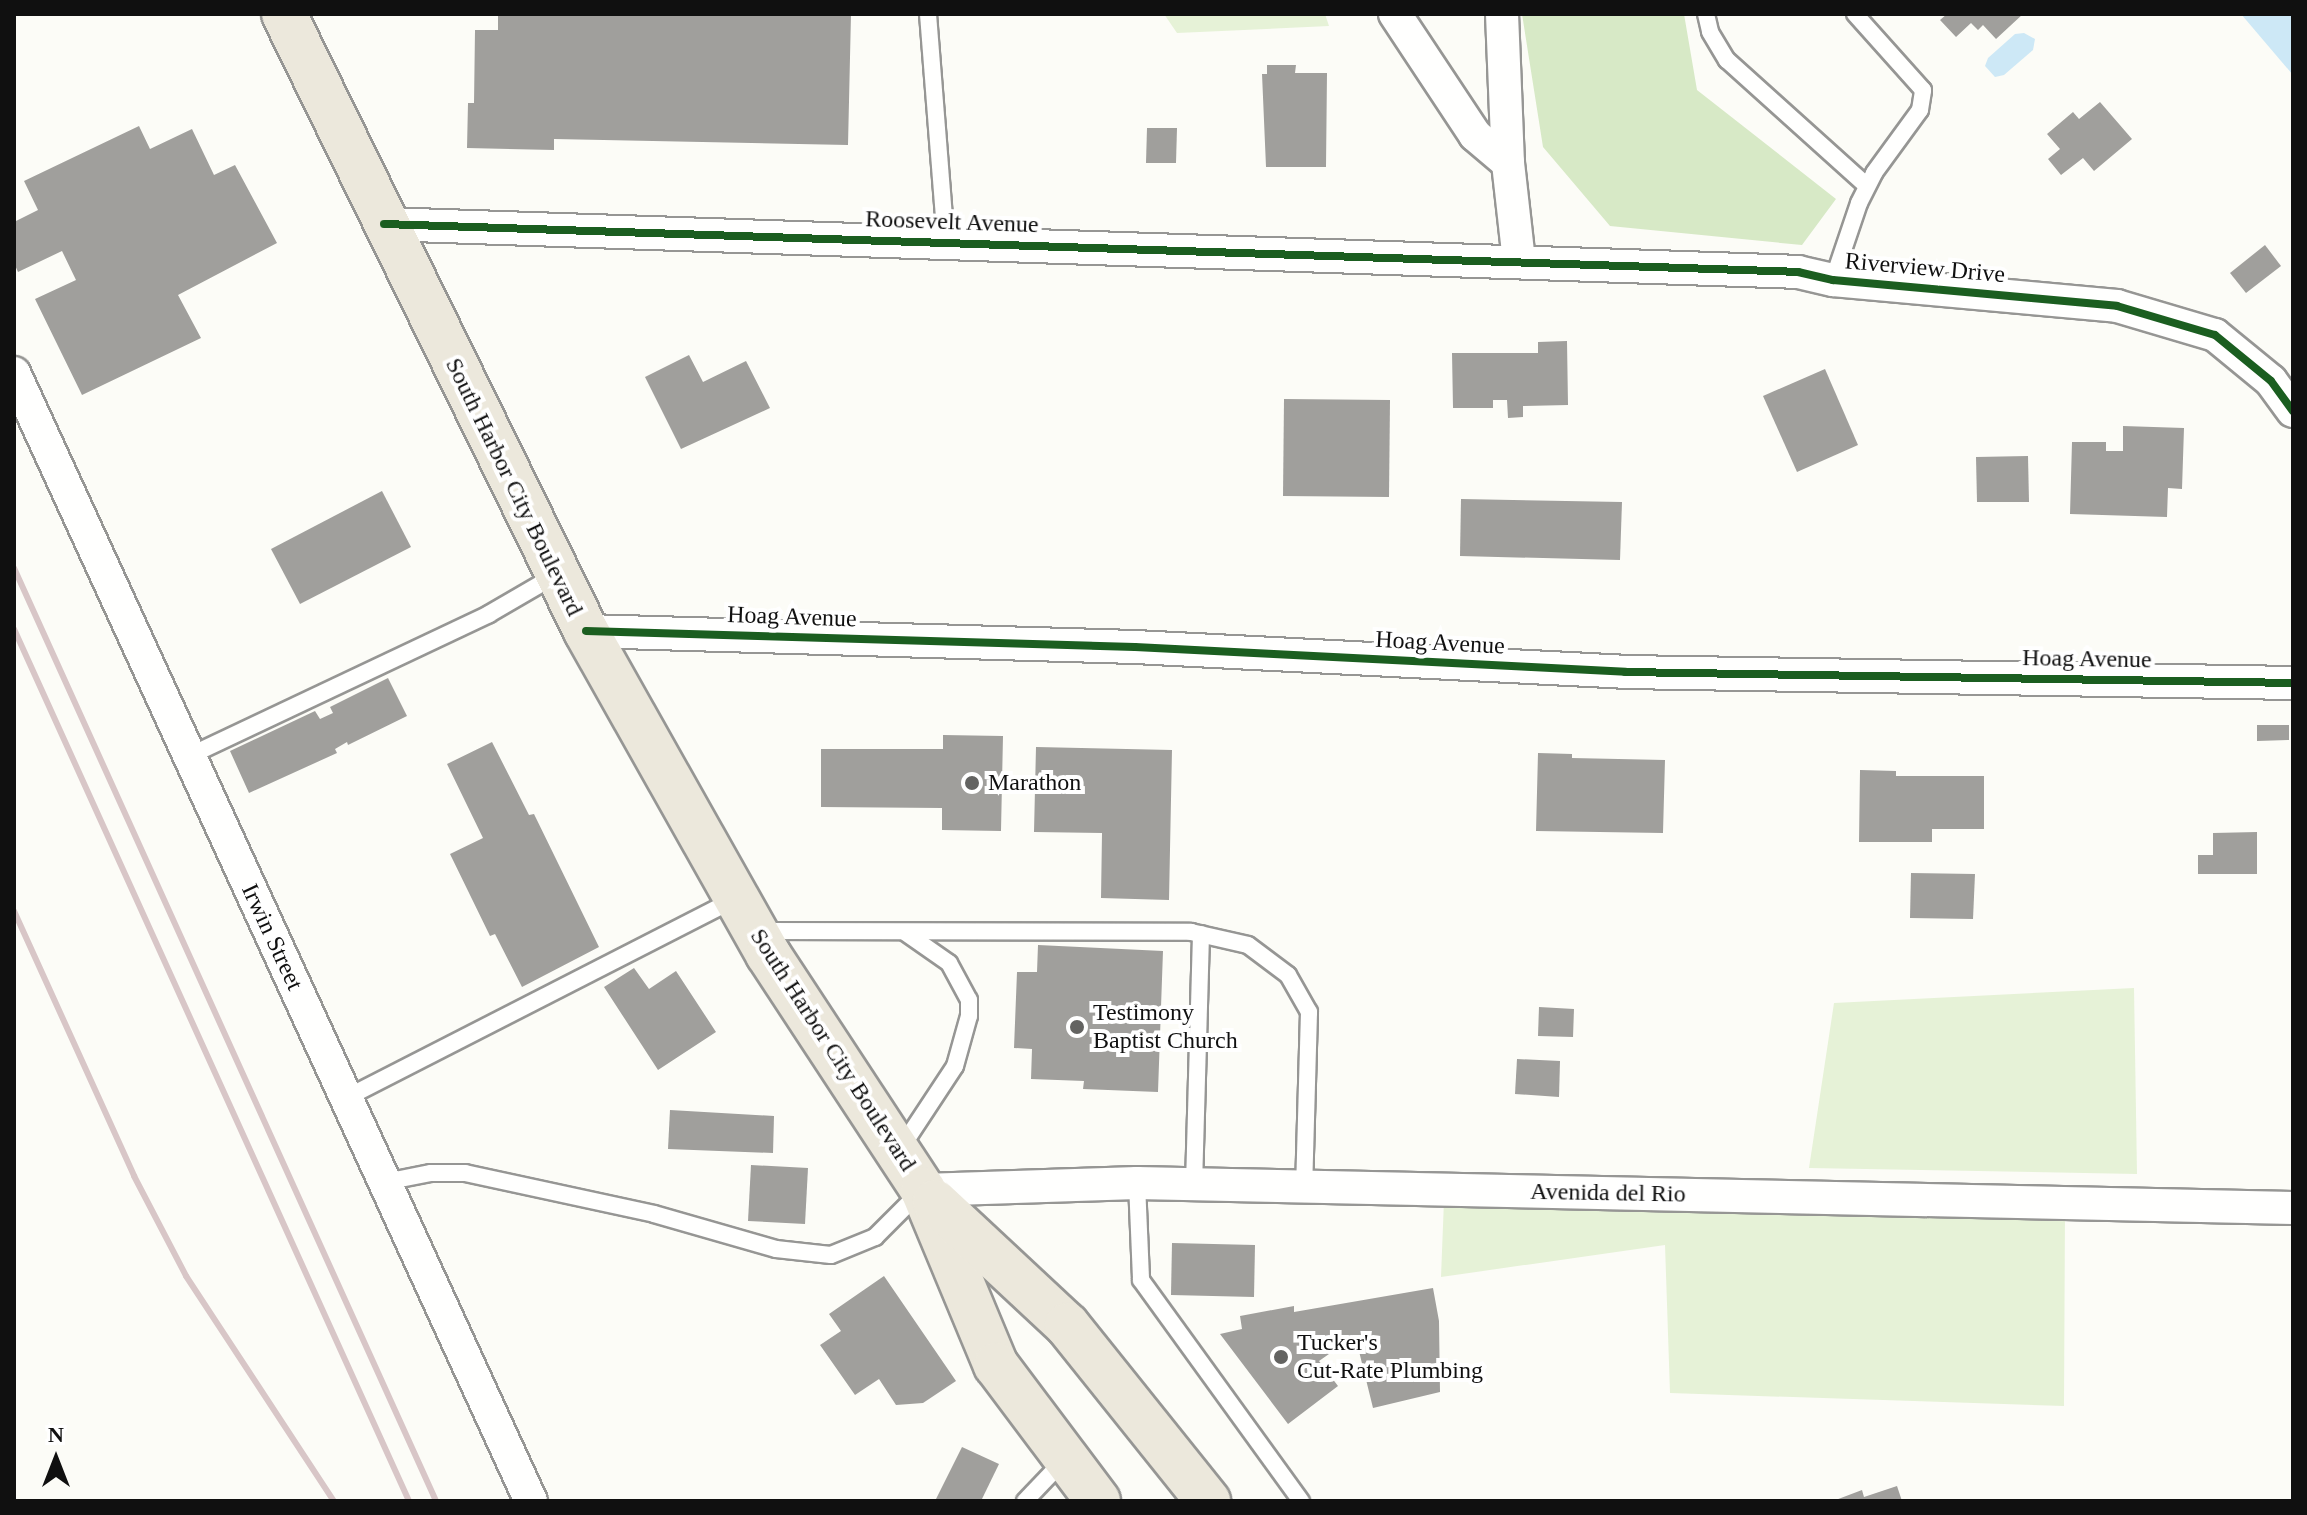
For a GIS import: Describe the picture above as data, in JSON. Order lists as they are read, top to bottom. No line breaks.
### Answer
{"streets":{"main road":["South Harbor City Boulevard"],"street":["Roosevelt Avenue","Riverview Drive","Hoag Avenue","Irwin Street","Avenida del Rio"]},"crossings":[["Roosevelt Avenue","Riverview Drive"],["Roosevelt Avenue","South Harbor City Boulevard"],["South Harbor City Boulevard","Hoag Avenue"],["South Harbor City Boulevard","Avenida del Rio"]],"places":["Marathon","Testimony Baptist Church","Tucker's Cut-Rate Plumbing"],"north":"top"}
